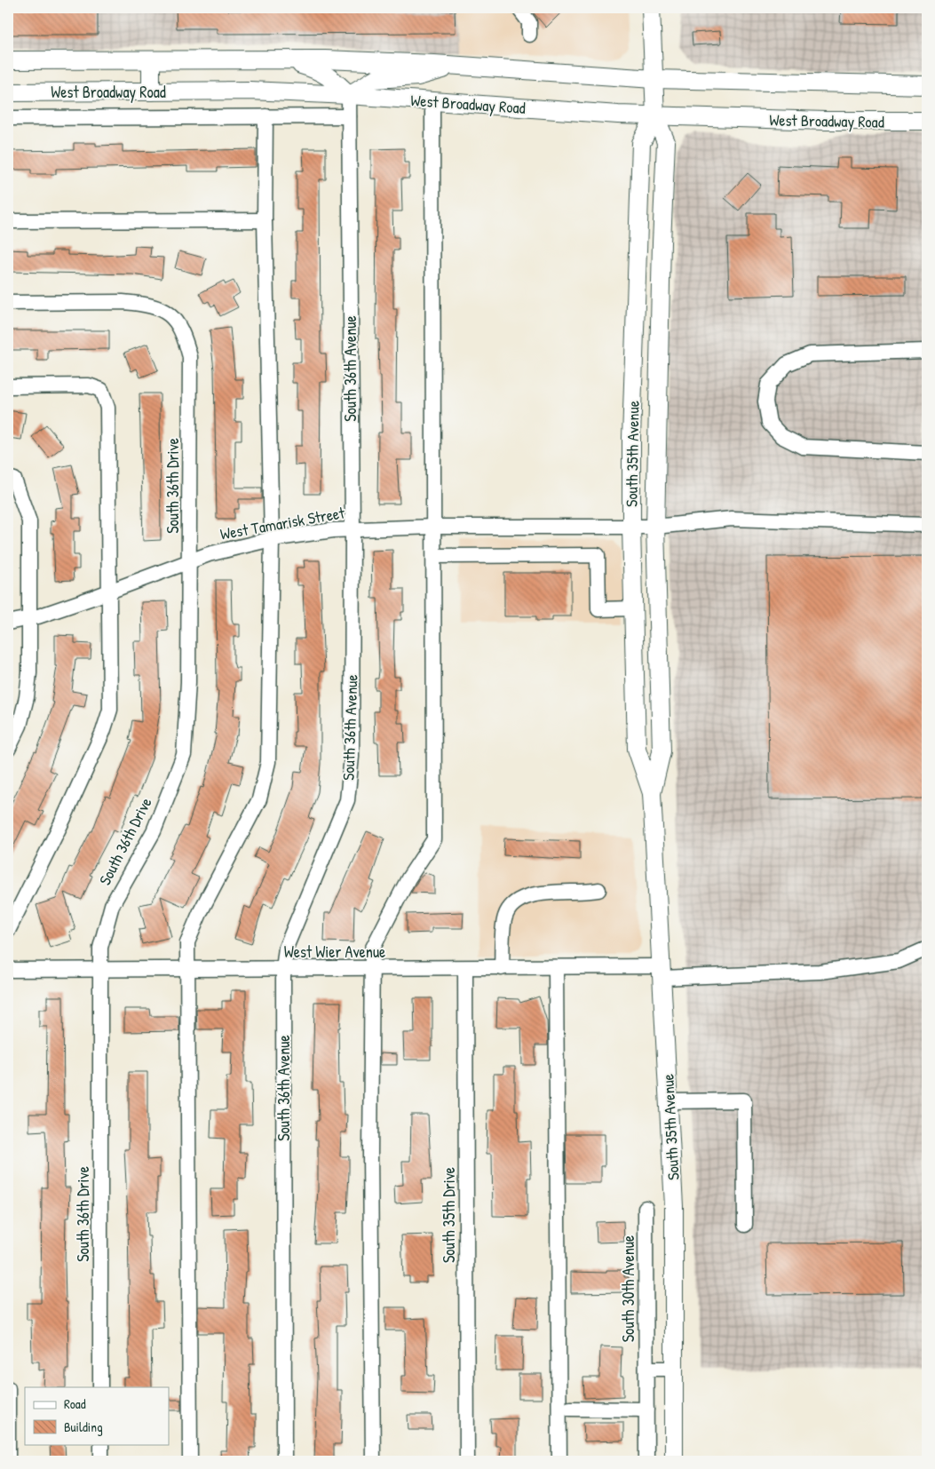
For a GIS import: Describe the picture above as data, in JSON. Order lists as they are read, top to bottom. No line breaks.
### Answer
{"streets":{"main road":["West Broadway Road","South 35th Avenue"],"street":["South 36th Avenue","South 36th Drive","West Tamarisk Street","West Wier Avenue","South 35th Drive","South 30th Avenue"]},"crossings":[["West Broadway Road","South 36th Avenue"],["West Broadway Road","South 35th Avenue"],["South 36th Avenue","West Tamarisk Street"],["South 36th Avenue","West Wier Avenue"],["South 35th Avenue","West Tamarisk Street"],["South 35th Avenue","West Wier Avenue"],["South 36th Drive","West Tamarisk Street"],["South 36th Drive","West Wier Avenue"],["West Wier Avenue","South 35th Drive"]],"legend":["Road","Building"]}
